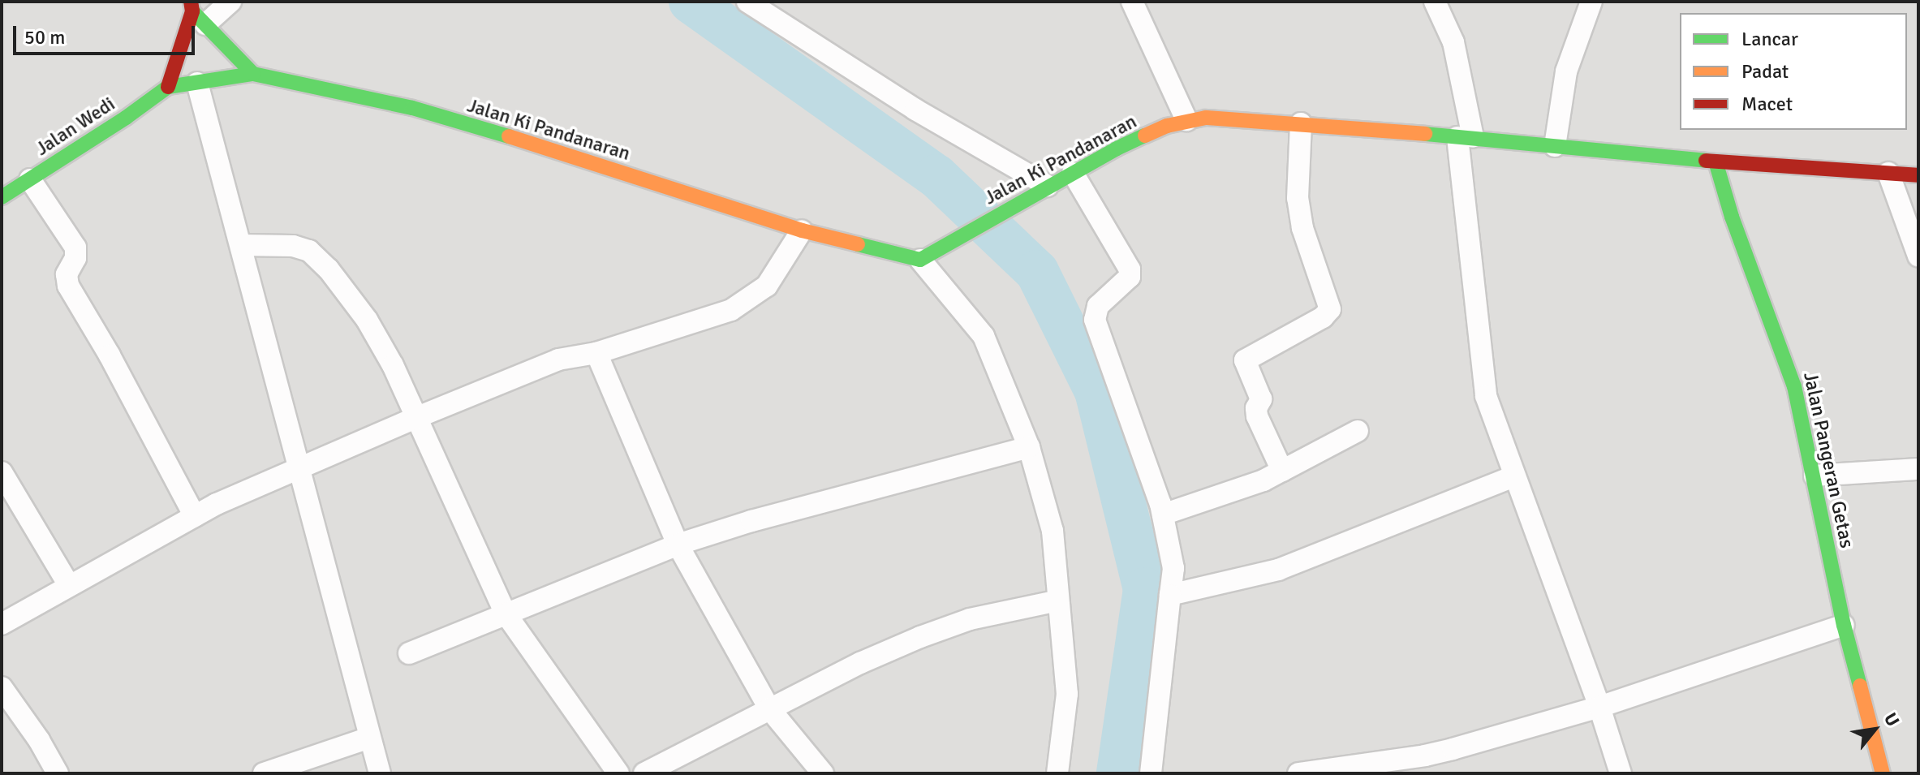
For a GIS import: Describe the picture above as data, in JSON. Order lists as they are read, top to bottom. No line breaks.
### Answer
{"streets":{"main road":["Jalan Wedi","Jalan Ki Pandanaran","Jalan Pangeran Getas"]},"crossings":[["Jalan Ki Pandanaran","Jalan Pangeran Getas"]],"legend":["Lancar","Padat","Macet"],"scale_bar":"50 m","north":"top right"}
